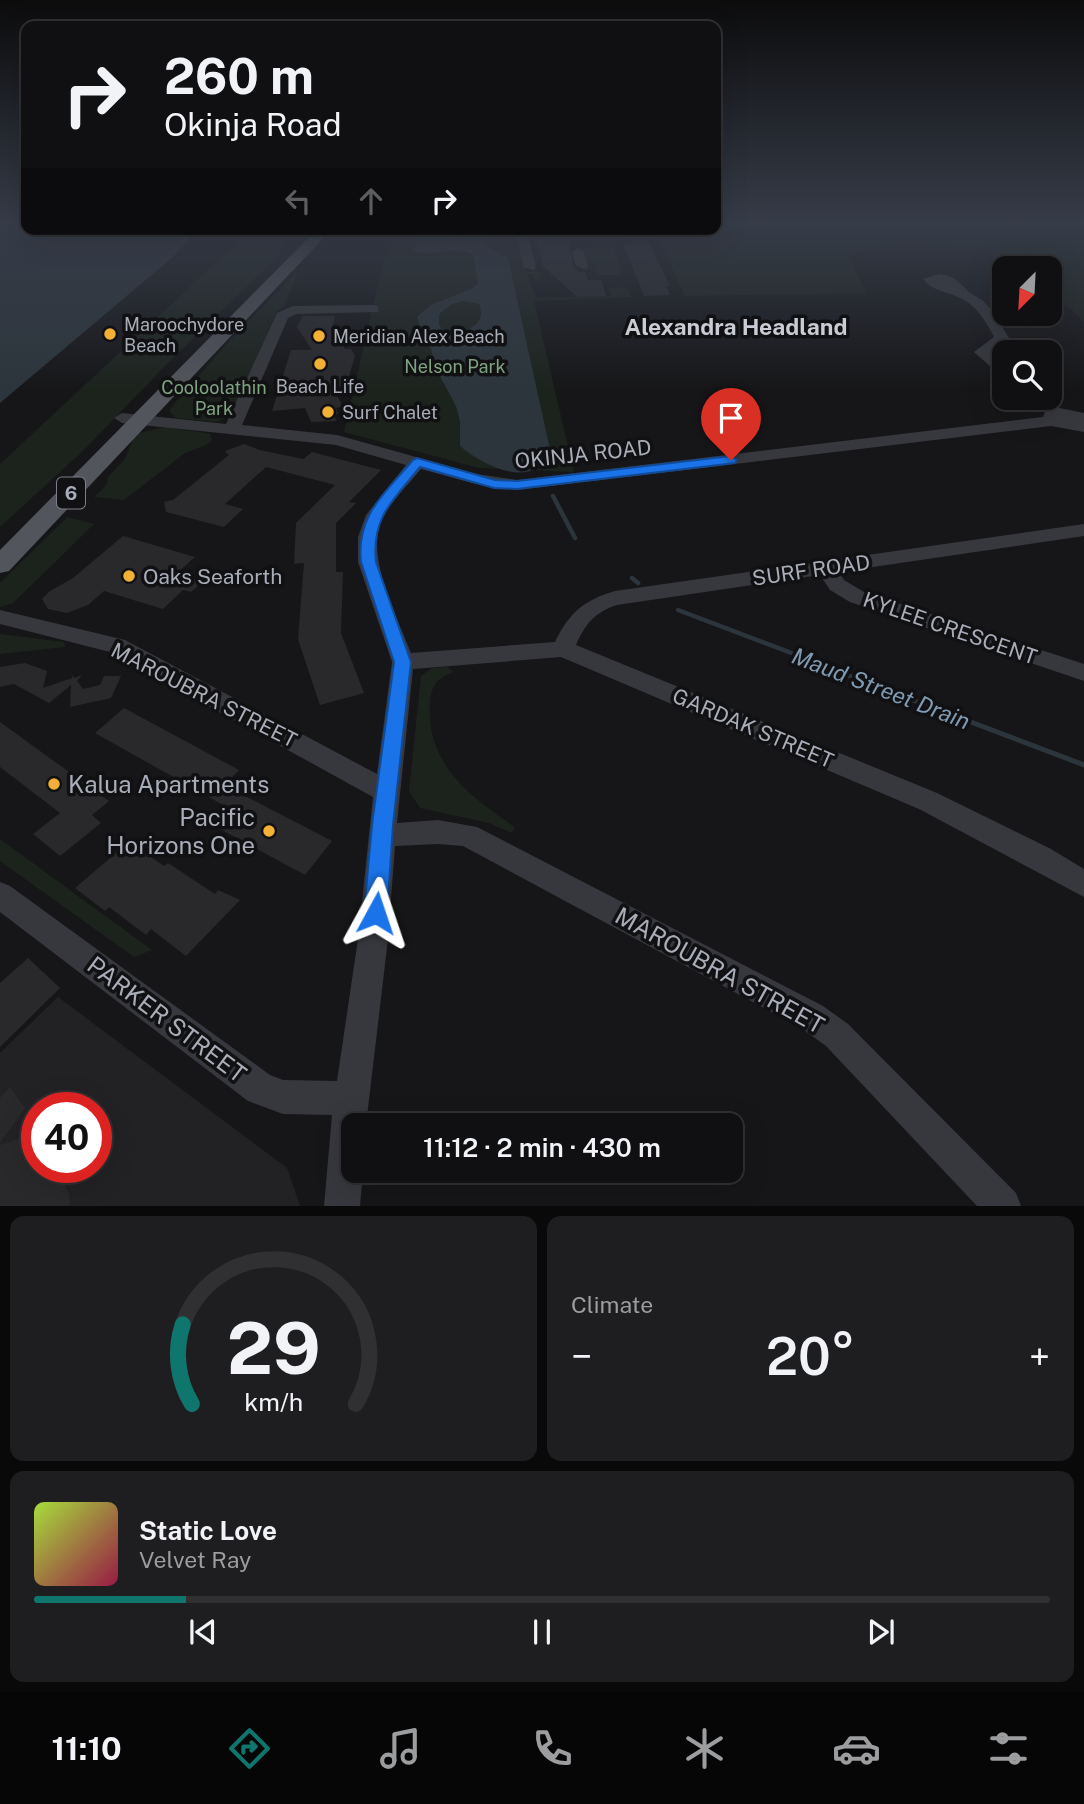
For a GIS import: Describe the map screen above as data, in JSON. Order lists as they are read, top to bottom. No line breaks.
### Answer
{"streets":{"main road":["6"],"street":["OKINJA ROAD","SURF ROAD","KYLEE CRESCENT","MAROUBRA STREET","GARDAK STREET","PARKER STREET"]},"crossings":[["OKINJA ROAD","6"],["SURF ROAD","KYLEE CRESCENT"],["SURF ROAD","GARDAK STREET"]],"districts":["Alexandra Headland"],"water":["Maud Street Drain"],"parks":["Nelson Park","Cooloolathin Park"],"places":["Maroochydore Beach","Meridian Alex Beach","Beach Life","Surf Chalet","Oaks Seaforth","Kalua Apartments","Pacific Horizons One"],"north":"bottom left","page":{"turn":["260 m","Okinja Road"],"limit":"40","trip":"11:12 · 2 min · 430 m","tile":"Climate","heat":["−","20°","+"],"song":["Static Love","Velvet Ray"],"tabs":"11:10","gauge":["29","km/h"]}}
